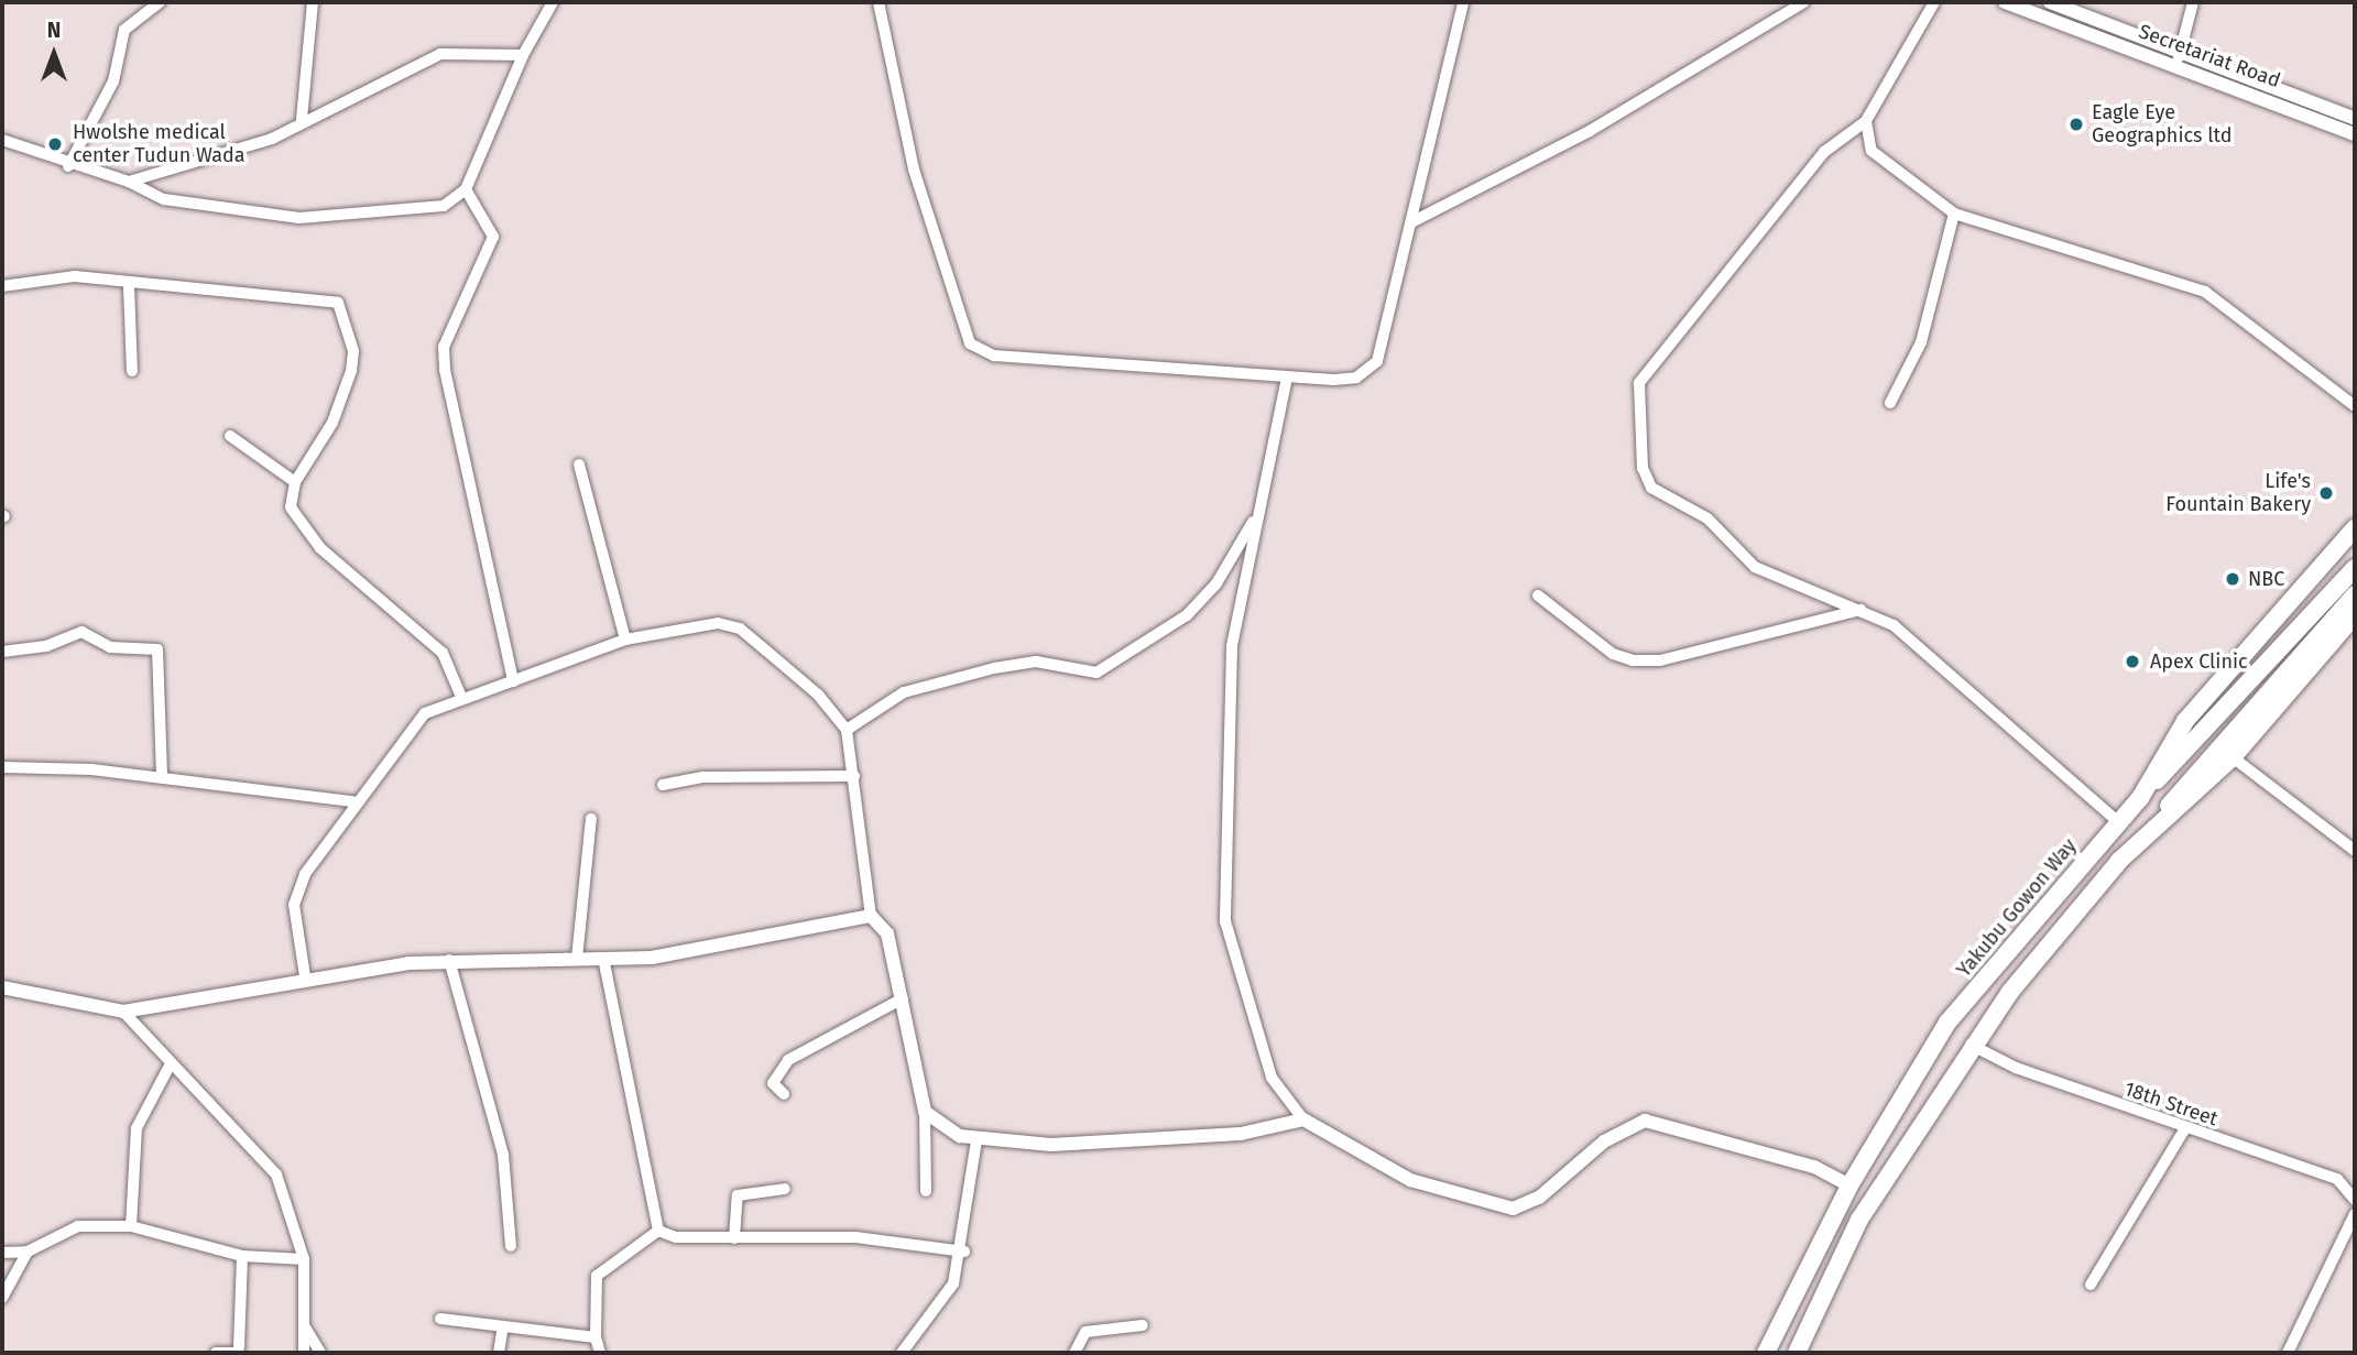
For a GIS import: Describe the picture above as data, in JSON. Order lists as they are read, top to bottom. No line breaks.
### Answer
{"streets":{"highway":["Yakubu Gowon Way"],"street":["Secretariat Road","18th Street"]},"places":["Eagle Eye Geographics ltd","Hwolshe medical center Tudun Wada","Life's Fountain Bakery","NBC","Apex Clinic"],"north":"top"}
